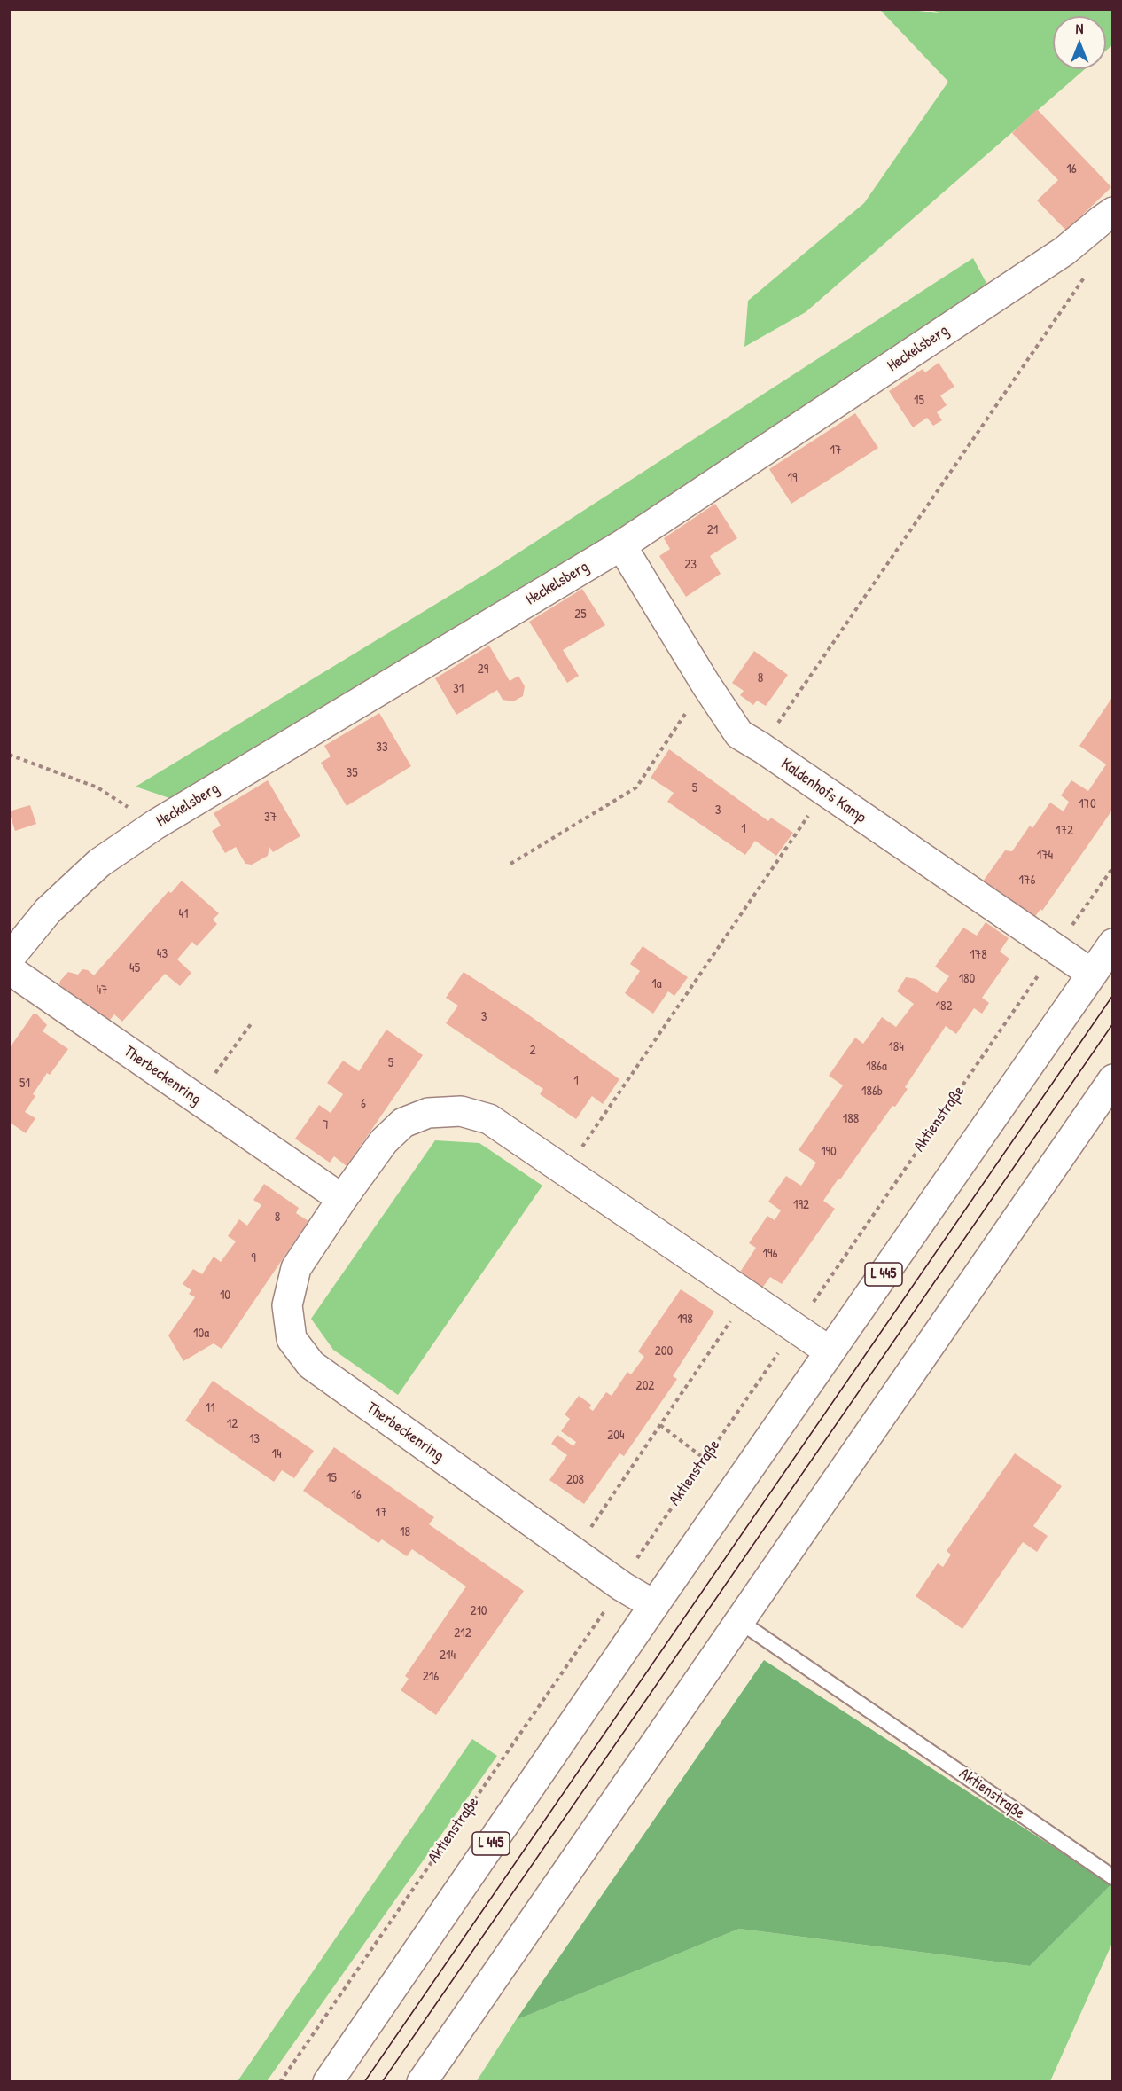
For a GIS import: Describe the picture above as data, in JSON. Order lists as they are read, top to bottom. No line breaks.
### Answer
{"streets":{"street":["Heckelsberg","Kaldenhofs Kamp","Therbeckenring","L 445"],"lane":["Aktienstraße"]},"crossings":[["Heckelsberg","Kaldenhofs Kamp"],["Kaldenhofs Kamp","Aktienstraße"],["Kaldenhofs Kamp","L 445"],["Therbeckenring","Aktienstraße"],["Therbeckenring","L 445"]],"house_numbers":["16","15","17","19","21","23","25","29","8","31","33","35","5","170","3","37","1","172","174","176","41","43","178","45","180","1a","47","182","3","184","2","5","186a","1","51","186b","6","188","7","190","192","8","196","9","10","198","10a","200","202","11","12","204","13","14","15","208","16","17","18","210","212","214","216"],"north":"top"}
